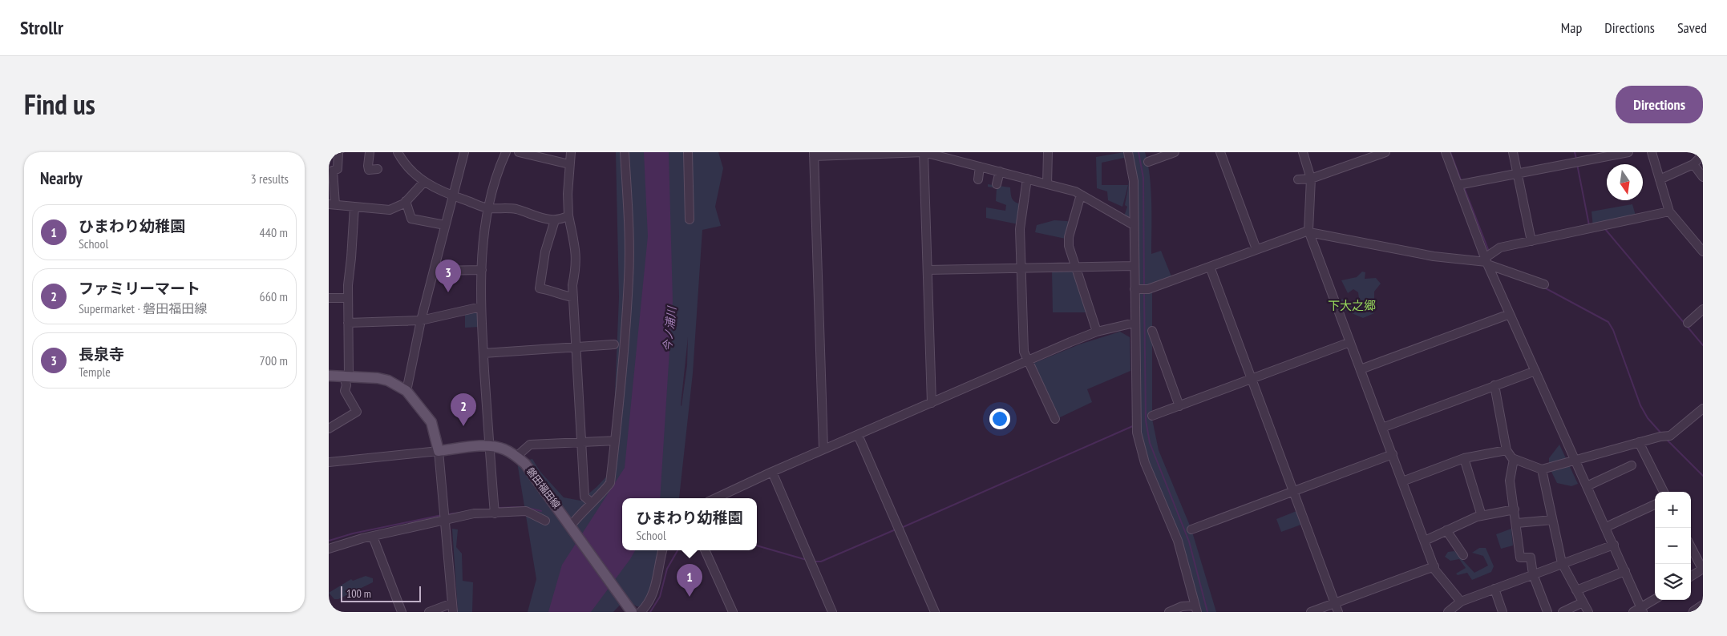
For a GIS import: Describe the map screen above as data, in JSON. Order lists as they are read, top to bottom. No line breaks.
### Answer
{"streets":{"main road":["磐田福田線"]},"districts":["下大之郷"],"water":["今ノ浦川"],"scale_bar":"100 m","north":"bottom","page":{"header":"Strollr","nav":["Map","Directions","Saved"],"title":"Find us","buttons":"Directions","heading":["Nearby","3 results"],"list":[{"mark":"1","name":"ひまわり幼稚園","note":"School","value":"440 m"},{"mark":"2","name":"ファミリーマート","note":"Supermarket · 磐田福田線","value":"660 m"},{"mark":"3","name":"長泉寺","note":"Temple","value":"700 m"}],"pins":["3","2","1"],"map_buttons":["+","−"],"popup":["ひまわり幼稚園","School"],"scale":"100 m"}}
